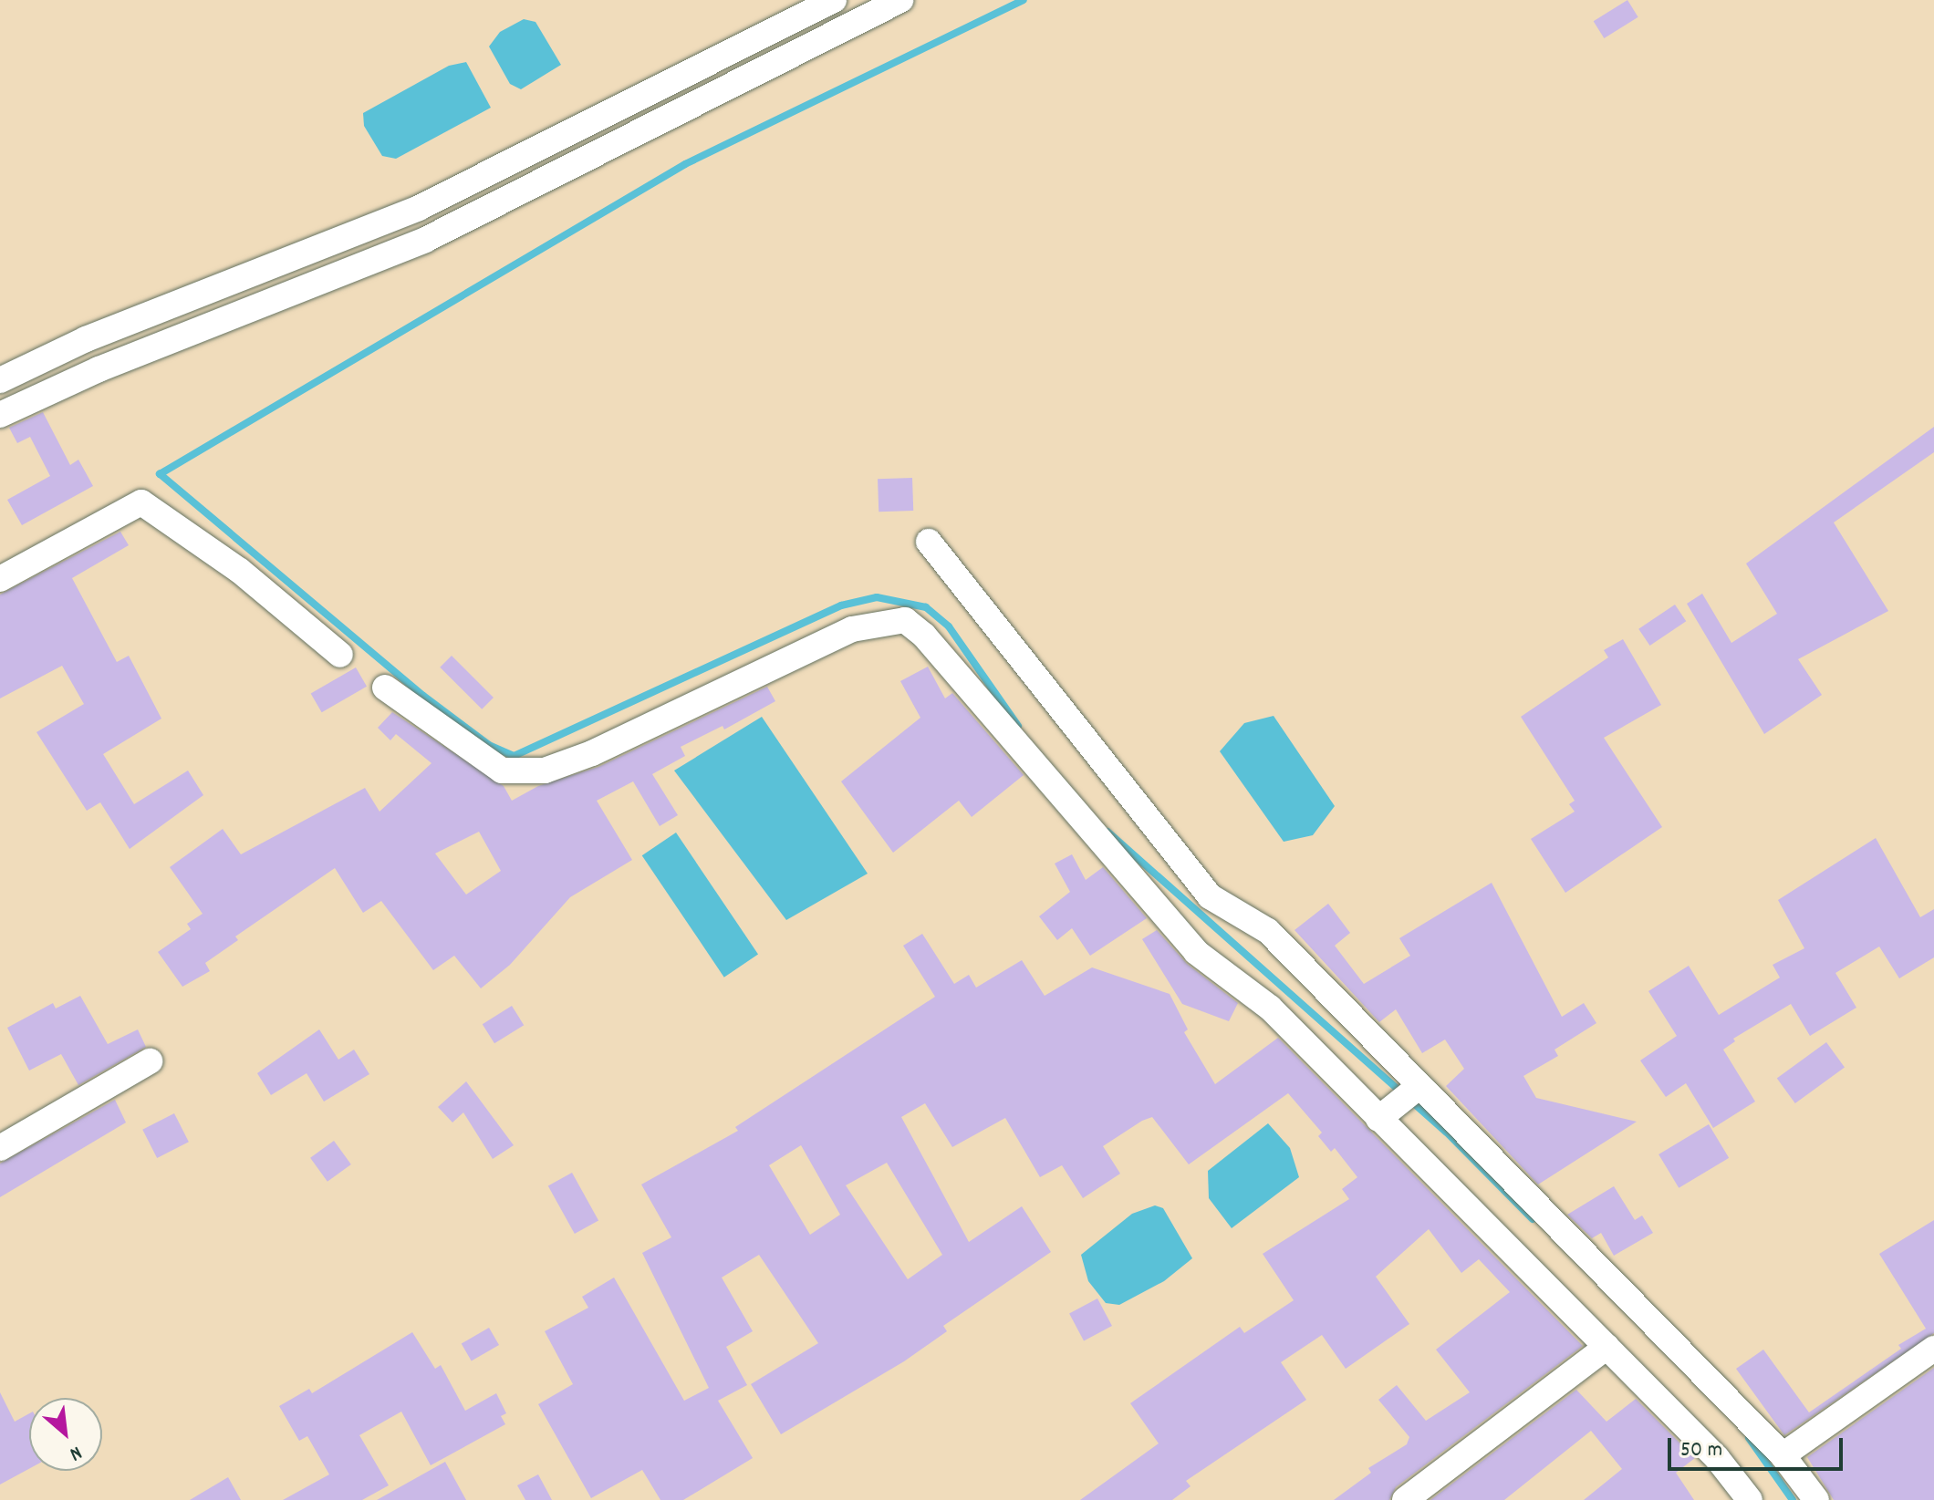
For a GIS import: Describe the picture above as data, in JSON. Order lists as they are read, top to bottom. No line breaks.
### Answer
{"scale_bar":"50 m","north":"bottom right"}
